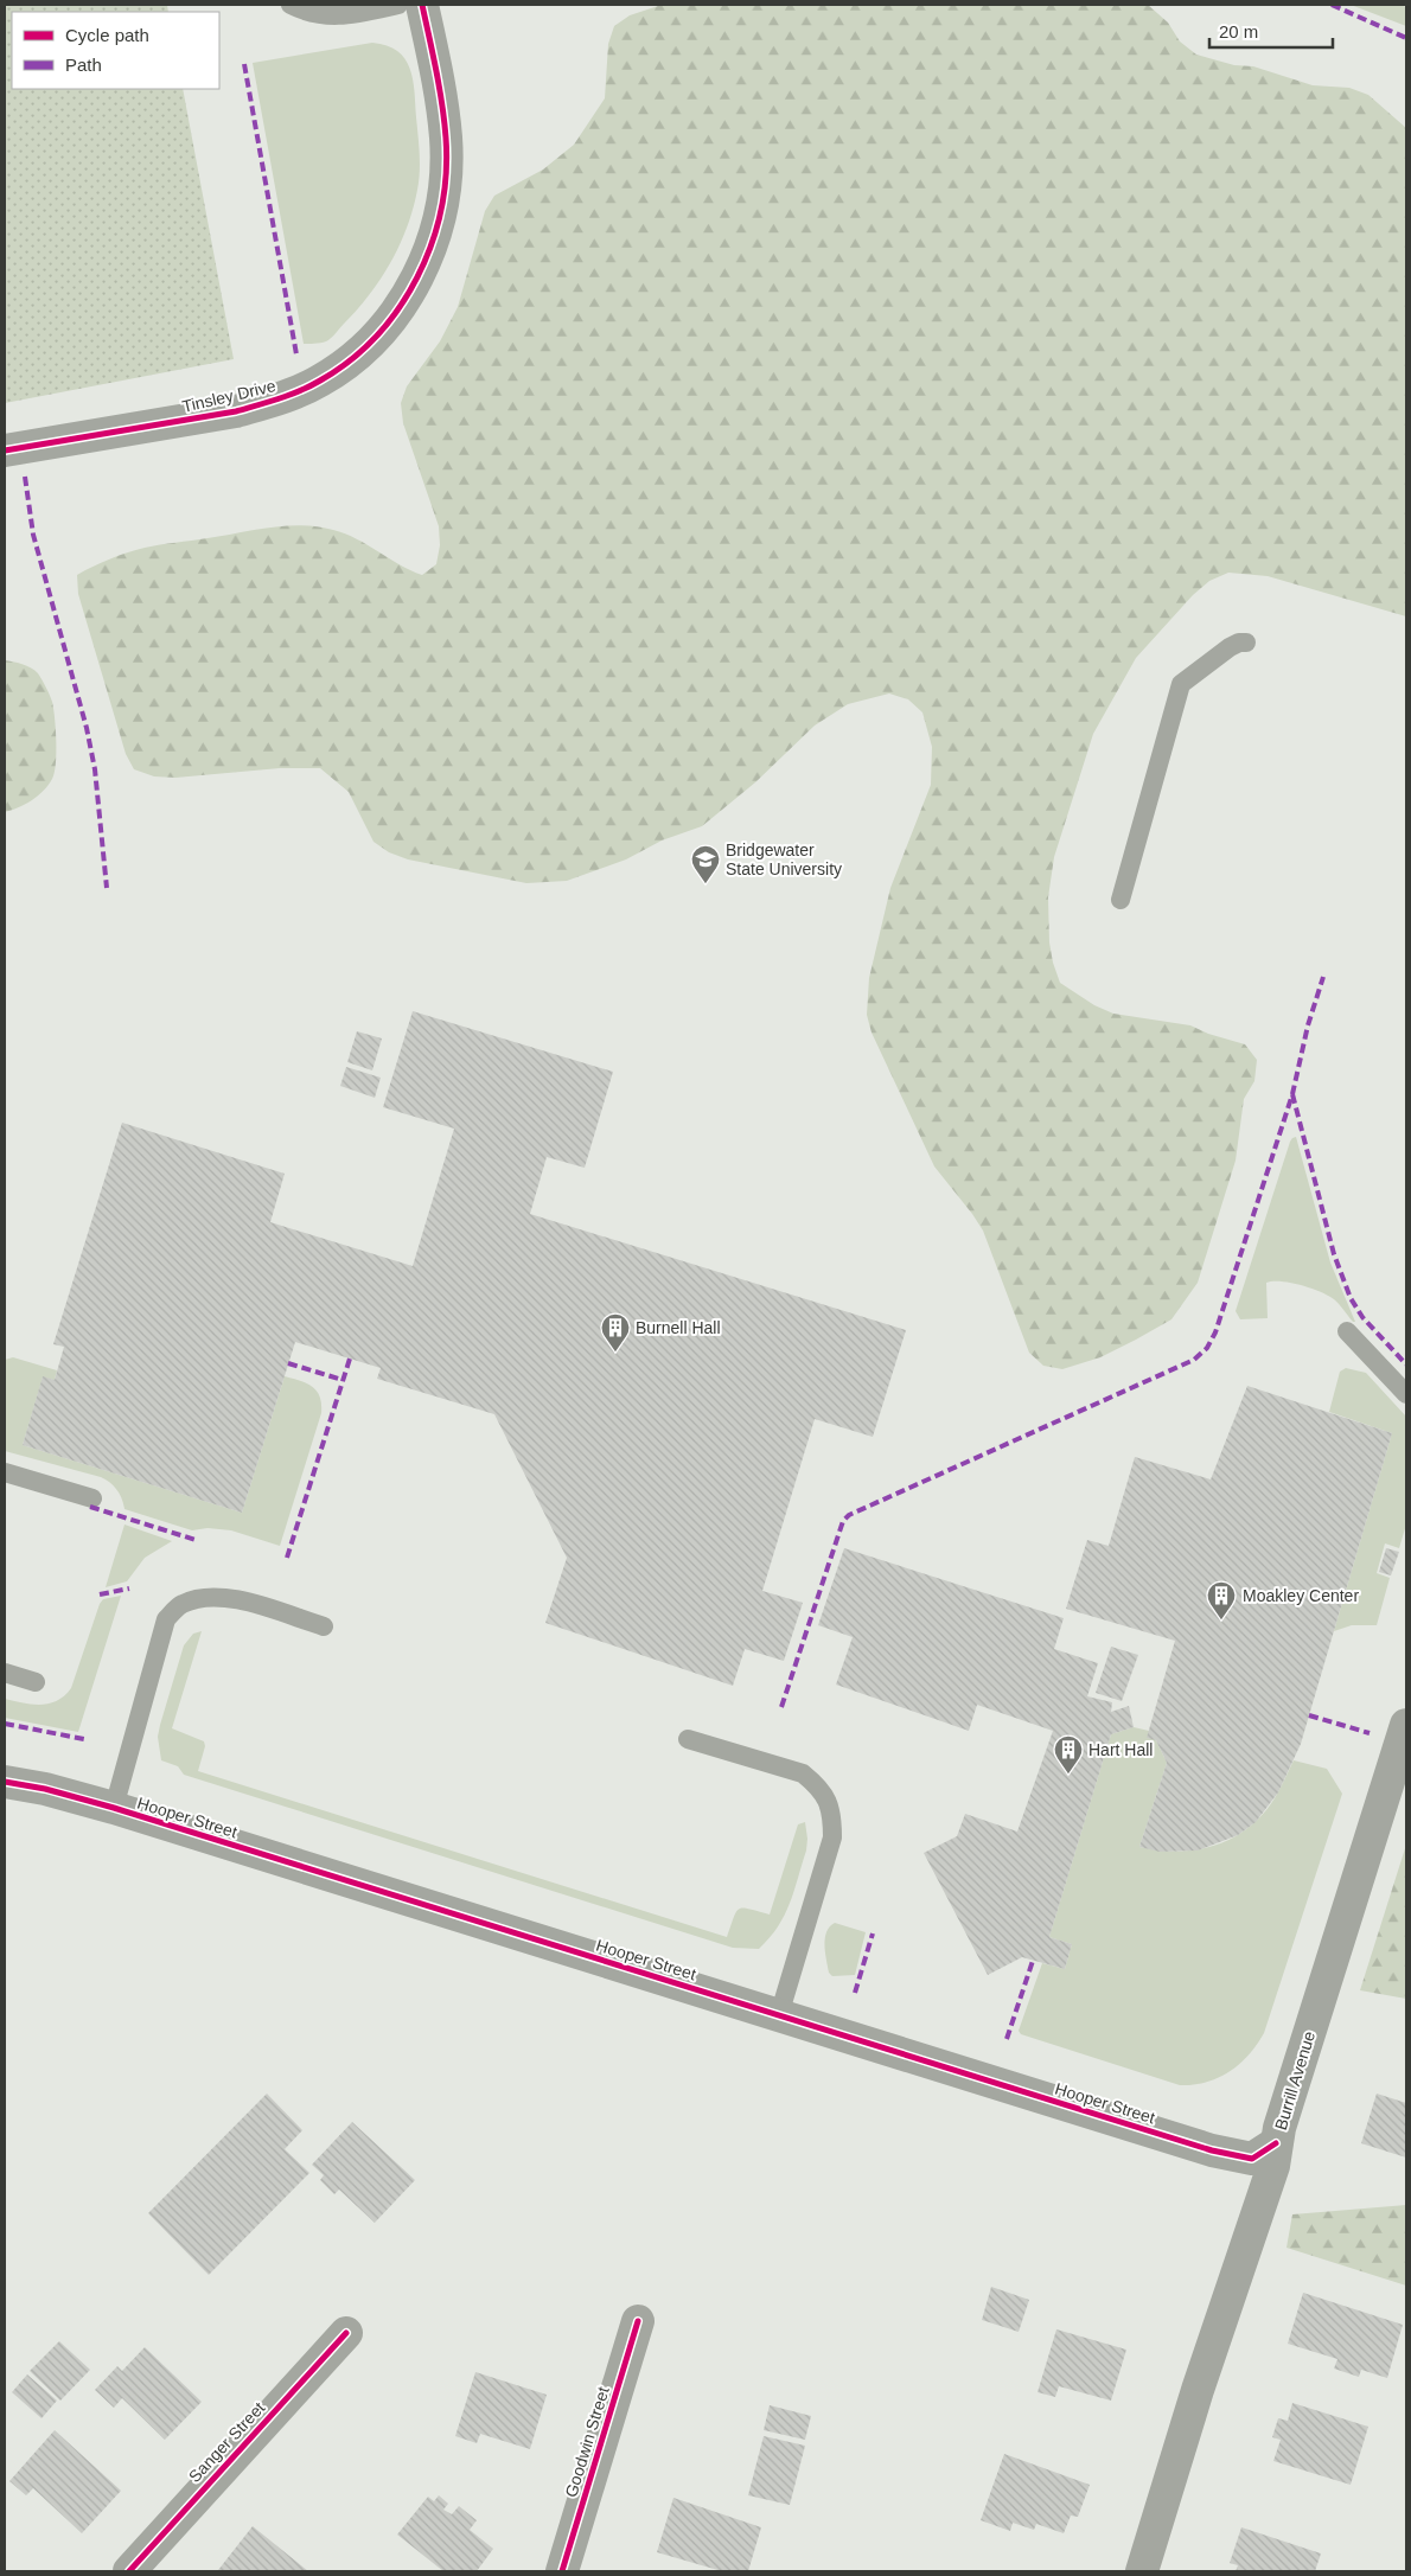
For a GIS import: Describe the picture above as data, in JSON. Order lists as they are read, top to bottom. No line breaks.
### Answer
{"streets":{"street":["Tinsley Drive","Hooper Street","Burrill Avenue","Sanger Street","Goodwin Street"]},"crossings":[["Hooper Street","Burrill Avenue"]],"places":{"school or university":["Bridgewater State University"],"building":["Burnell Hall","Moakley Center","Hart Hall"]},"legend":["Cycle path","Path"],"scale_bar":"20 m"}
